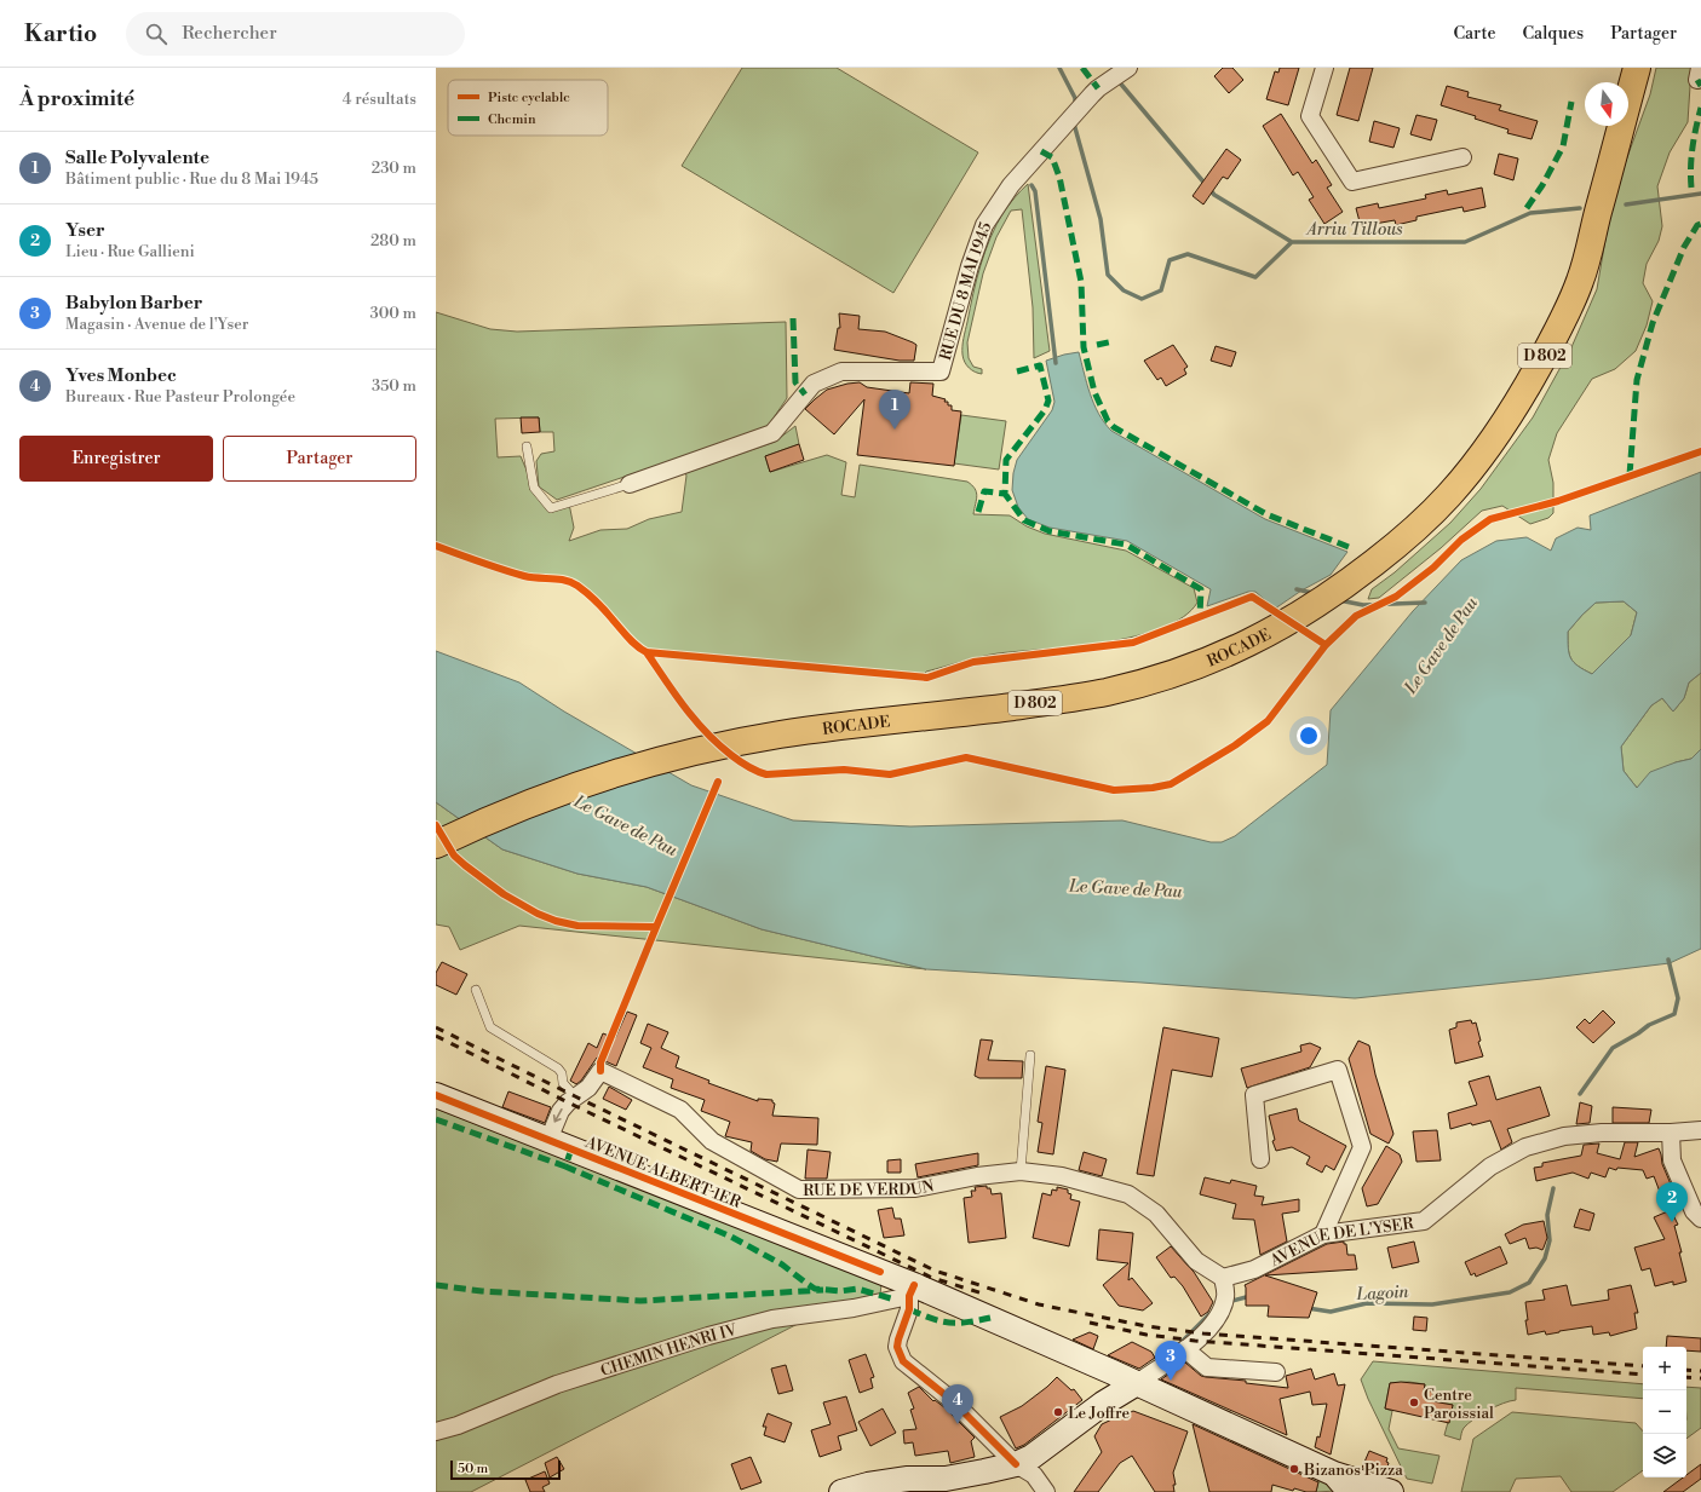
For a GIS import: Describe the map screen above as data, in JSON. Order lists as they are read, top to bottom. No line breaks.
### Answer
{"streets":{"main road":["D 802","ROCADE","AVENUE ALBERT 1ER"],"street":["RUE DU 8 MAI 1945","RUE DE VERDUN","AVENUE DE L'YSER","CHEMIN HENRI IV"]},"crossings":[["AVENUE ALBERT 1ER","RUE DE VERDUN"],["AVENUE ALBERT 1ER","CHEMIN HENRI IV"],["RUE DE VERDUN","AVENUE DE L'YSER"]],"water":["Arriu Tillous","Le Gave de Pau","Lagoin"],"places":["Centre Paroissial","Le Joffre","Bizanos Pizza"],"legend":["Piste cyclable","Chemin"],"scale_bar":"50 m","north":"bottom","page":{"header":"Kartio","search":"Rechercher","nav":["Carte","Calques","Partager"],"heading":["À proximité","4 résultats"],"list":[{"mark":"1","name":"Salle Polyvalente","note":"Bâtiment public · Rue du 8 Mai 1945","value":"230 m"},{"mark":"2","name":"Yser","note":"Lieu · Rue Gallieni","value":"280 m"},{"mark":"3","name":"Babylon Barber","note":"Magasin · Avenue de l'Yser","value":"300 m"},{"mark":"4","name":"Yves Monbec","note":"Bureaux · Rue Pasteur Prolongée","value":"350 m"}],"pins":["1","2","3","4"],"buttons":["Enregistrer","Partager"],"map_buttons":["+","−"],"scale":"50 m"}}
